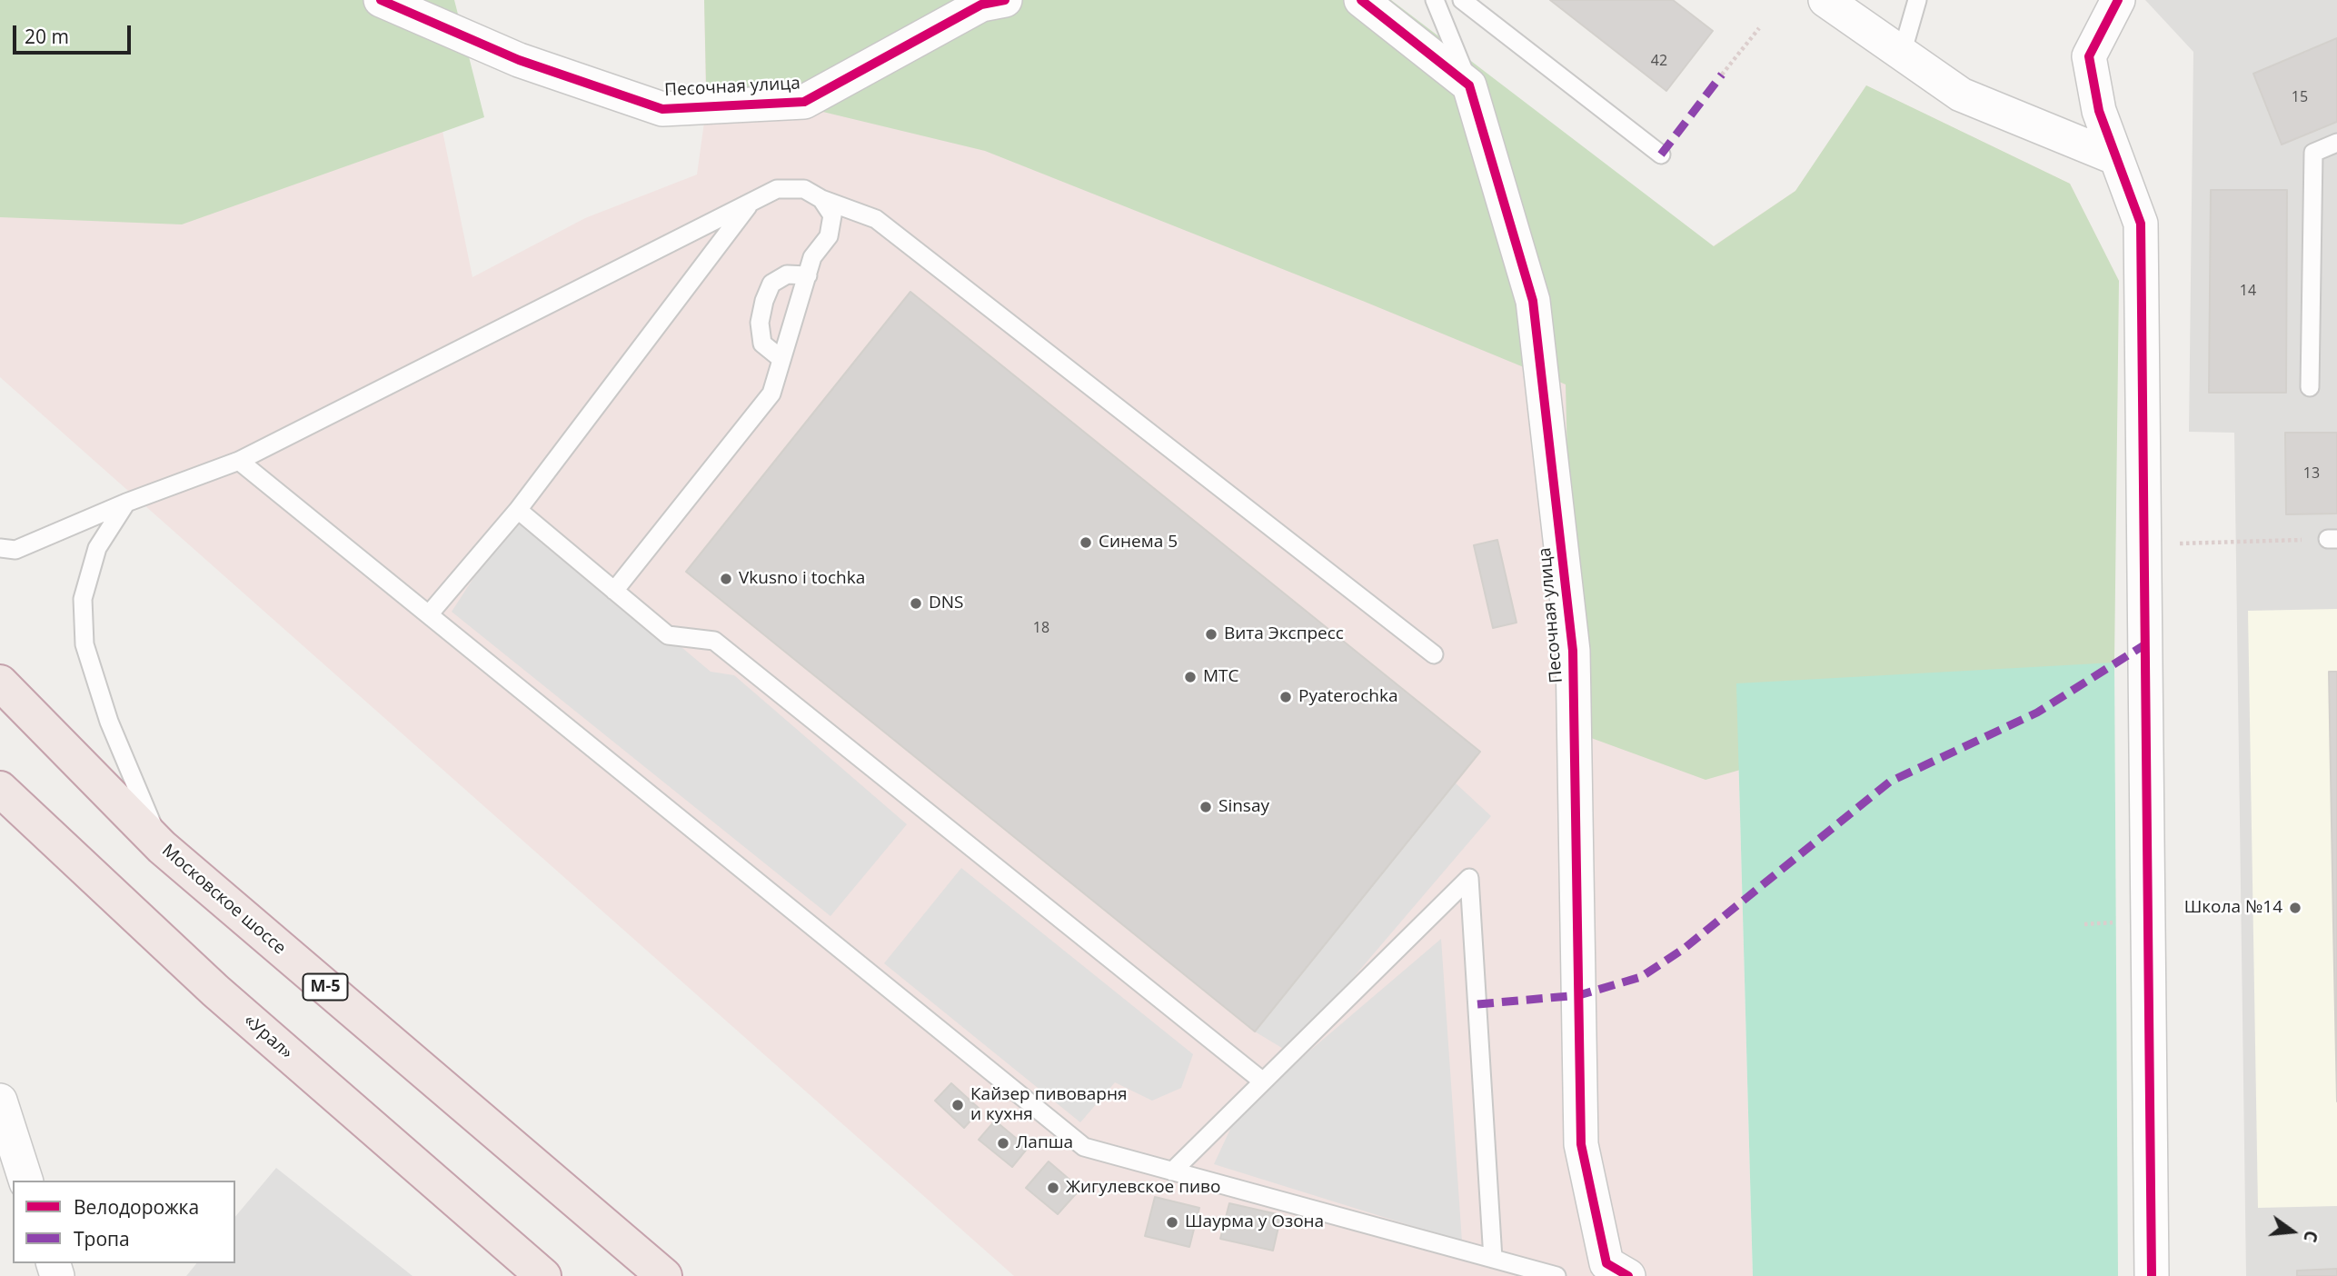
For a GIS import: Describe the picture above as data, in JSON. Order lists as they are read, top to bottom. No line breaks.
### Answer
{"streets":{"highway":["Московское шоссе","М-5","«Урал»"],"street":["Песочная улица"]},"places":["Синема 5","Vkusno i tochka","DNS","Вита Экспресс","МТС","Pyaterochka","Sinsay","Школа №14","Кайзер пивоварня и кухня","Лапша","Жигулевское пиво","Шаурма у Озона"],"house_numbers":["42","15","14","13","18"],"legend":["Велодорожка","Тропа"],"scale_bar":"20 m","north":"right"}
